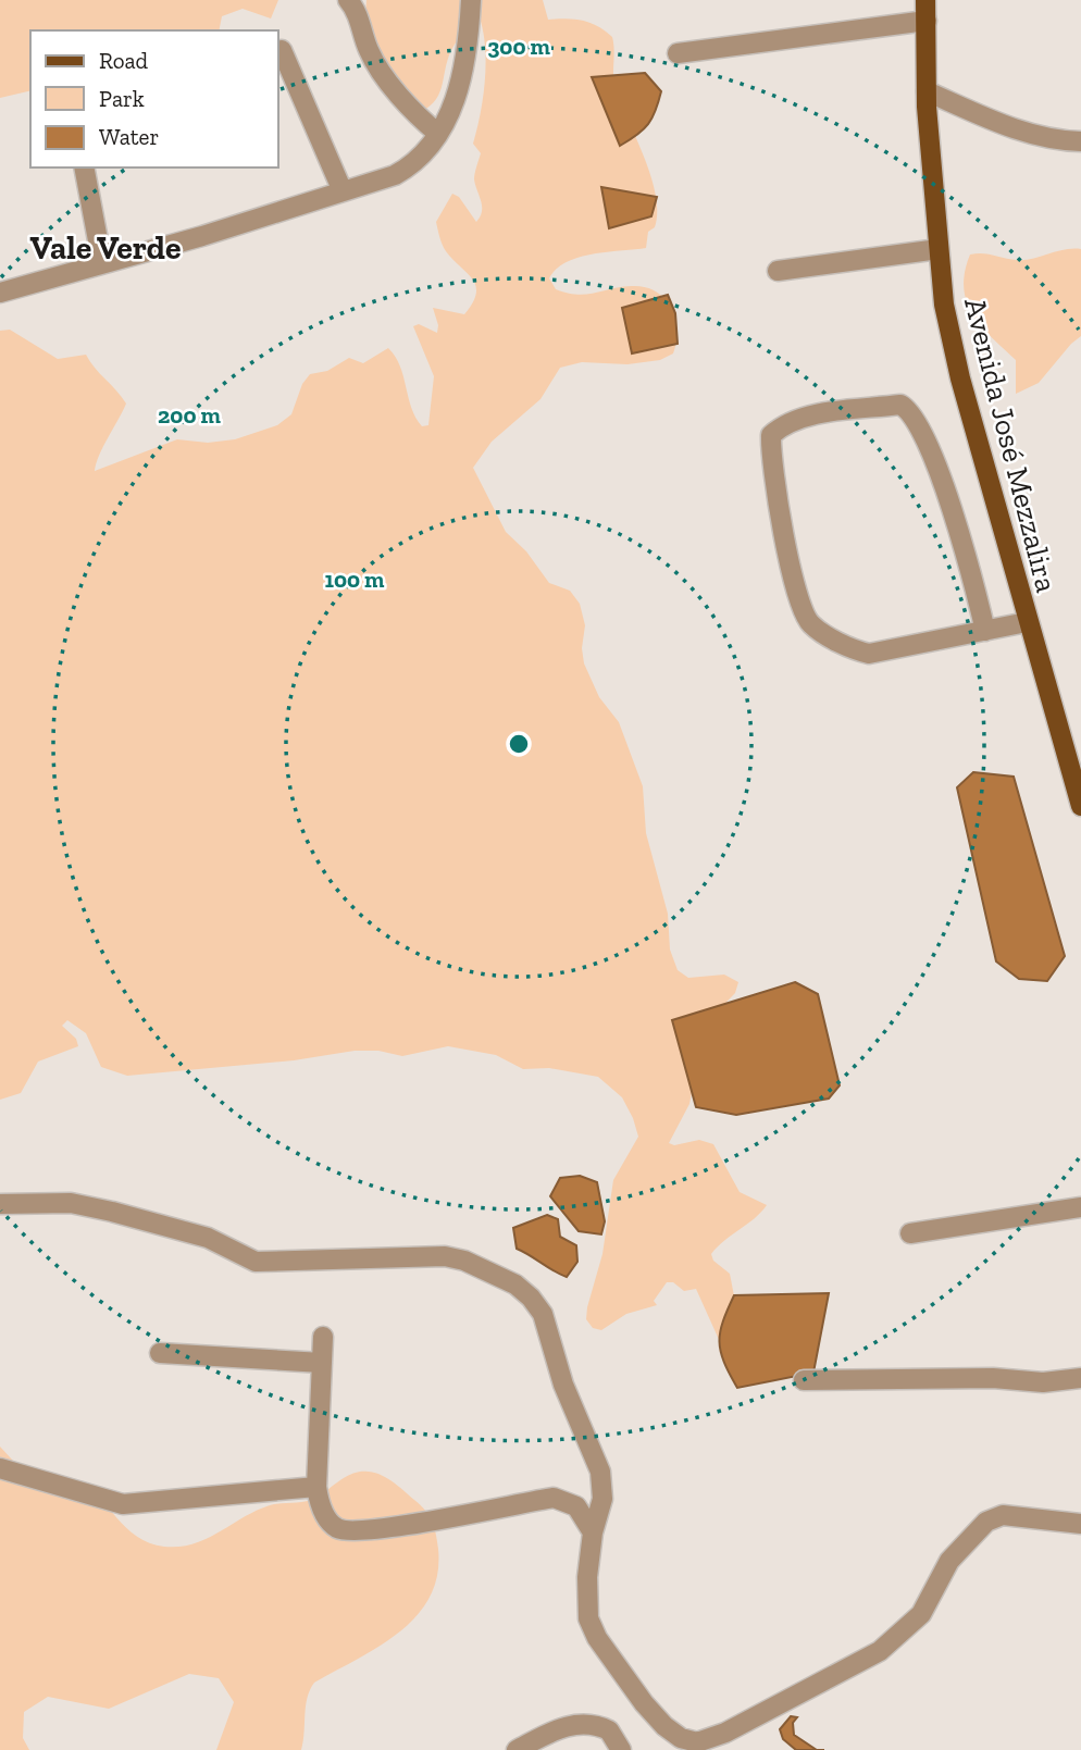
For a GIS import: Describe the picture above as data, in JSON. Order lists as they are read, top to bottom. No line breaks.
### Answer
{"streets":{"main road":["Avenida José Mezzalira"]},"districts":["Vale Verde"],"legend":["Road","Park","Water"],"rings":["300 m","200 m","100 m"]}
